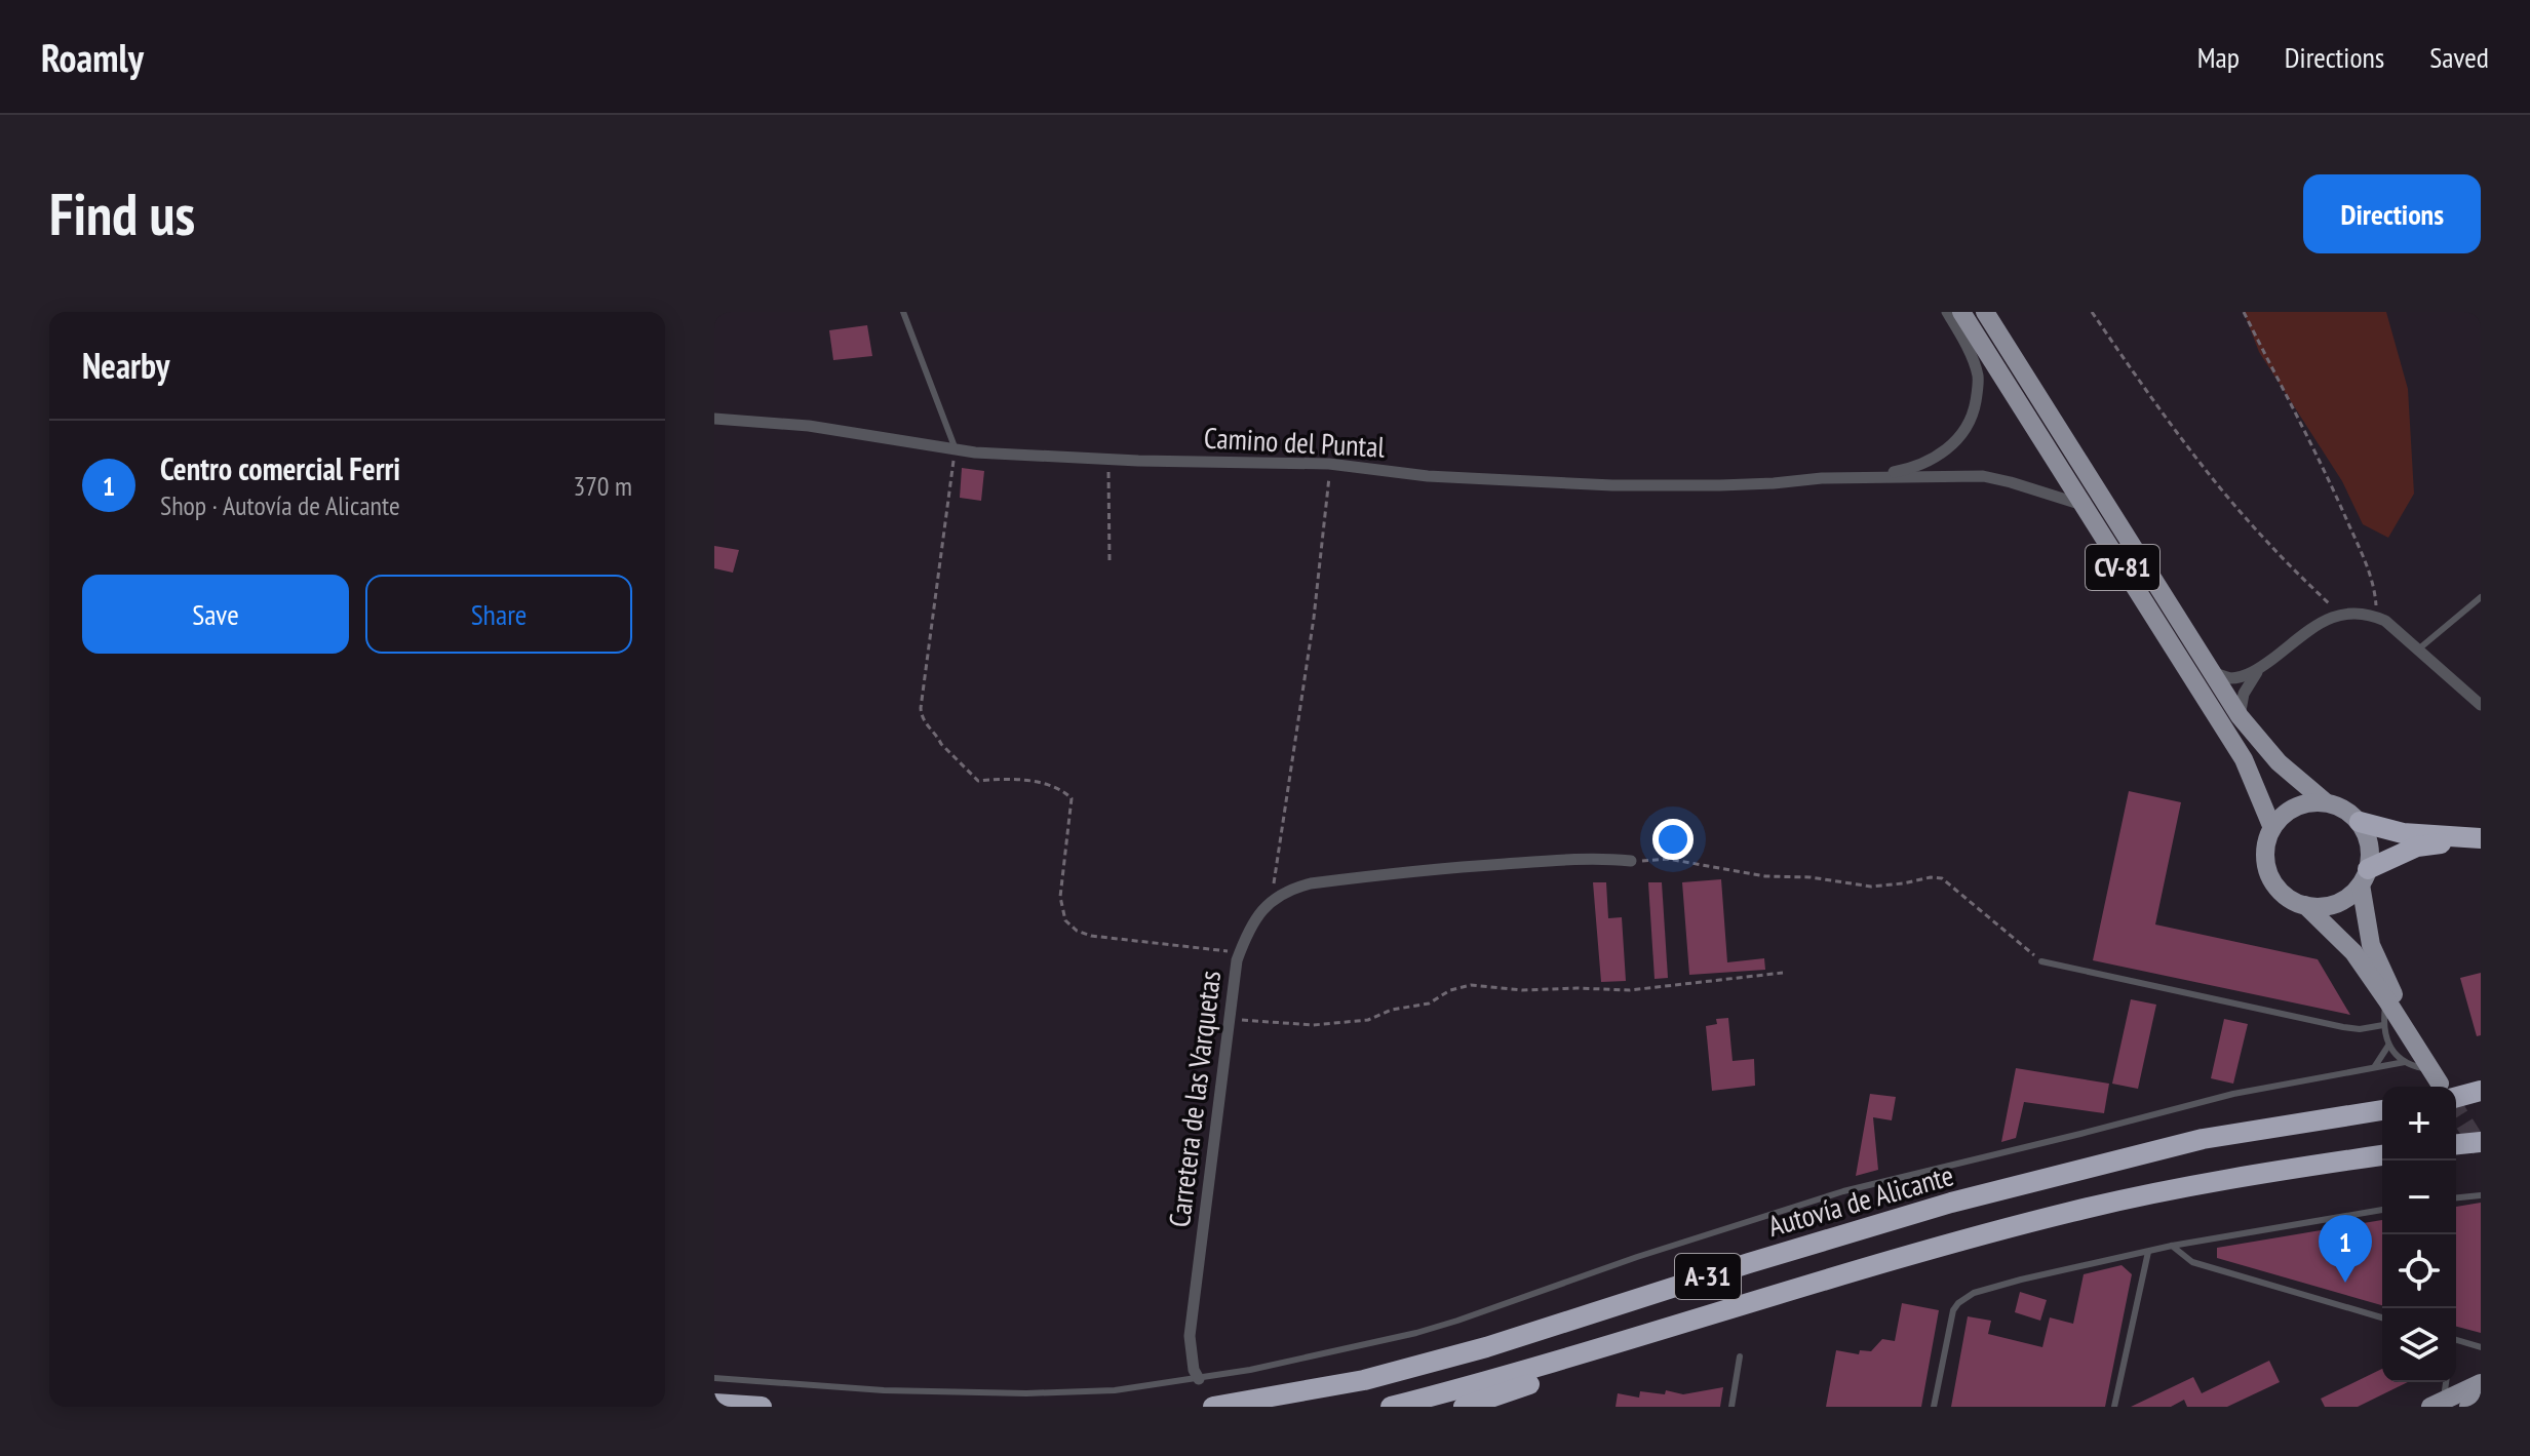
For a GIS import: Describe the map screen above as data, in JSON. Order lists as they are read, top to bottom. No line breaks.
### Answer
{"streets":{"highway":["Autovía de Alicante","A-31"],"main road":["CV-81"],"street":["Camino del Puntal","Carretera de las Varquetas"]},"crossings":[["Camino del Puntal","CV-81"]],"page":{"header":"Roamly","nav":["Map","Directions","Saved"],"buttons":["Directions",["Save","Share"]],"title":"Find us","heading":"Nearby","list":[{"mark":"1","name":"Centro comercial Ferri","note":"Shop · Autovía de Alicante","value":"370 m"}],"map_buttons":["+","−"],"pins":"1"}}
